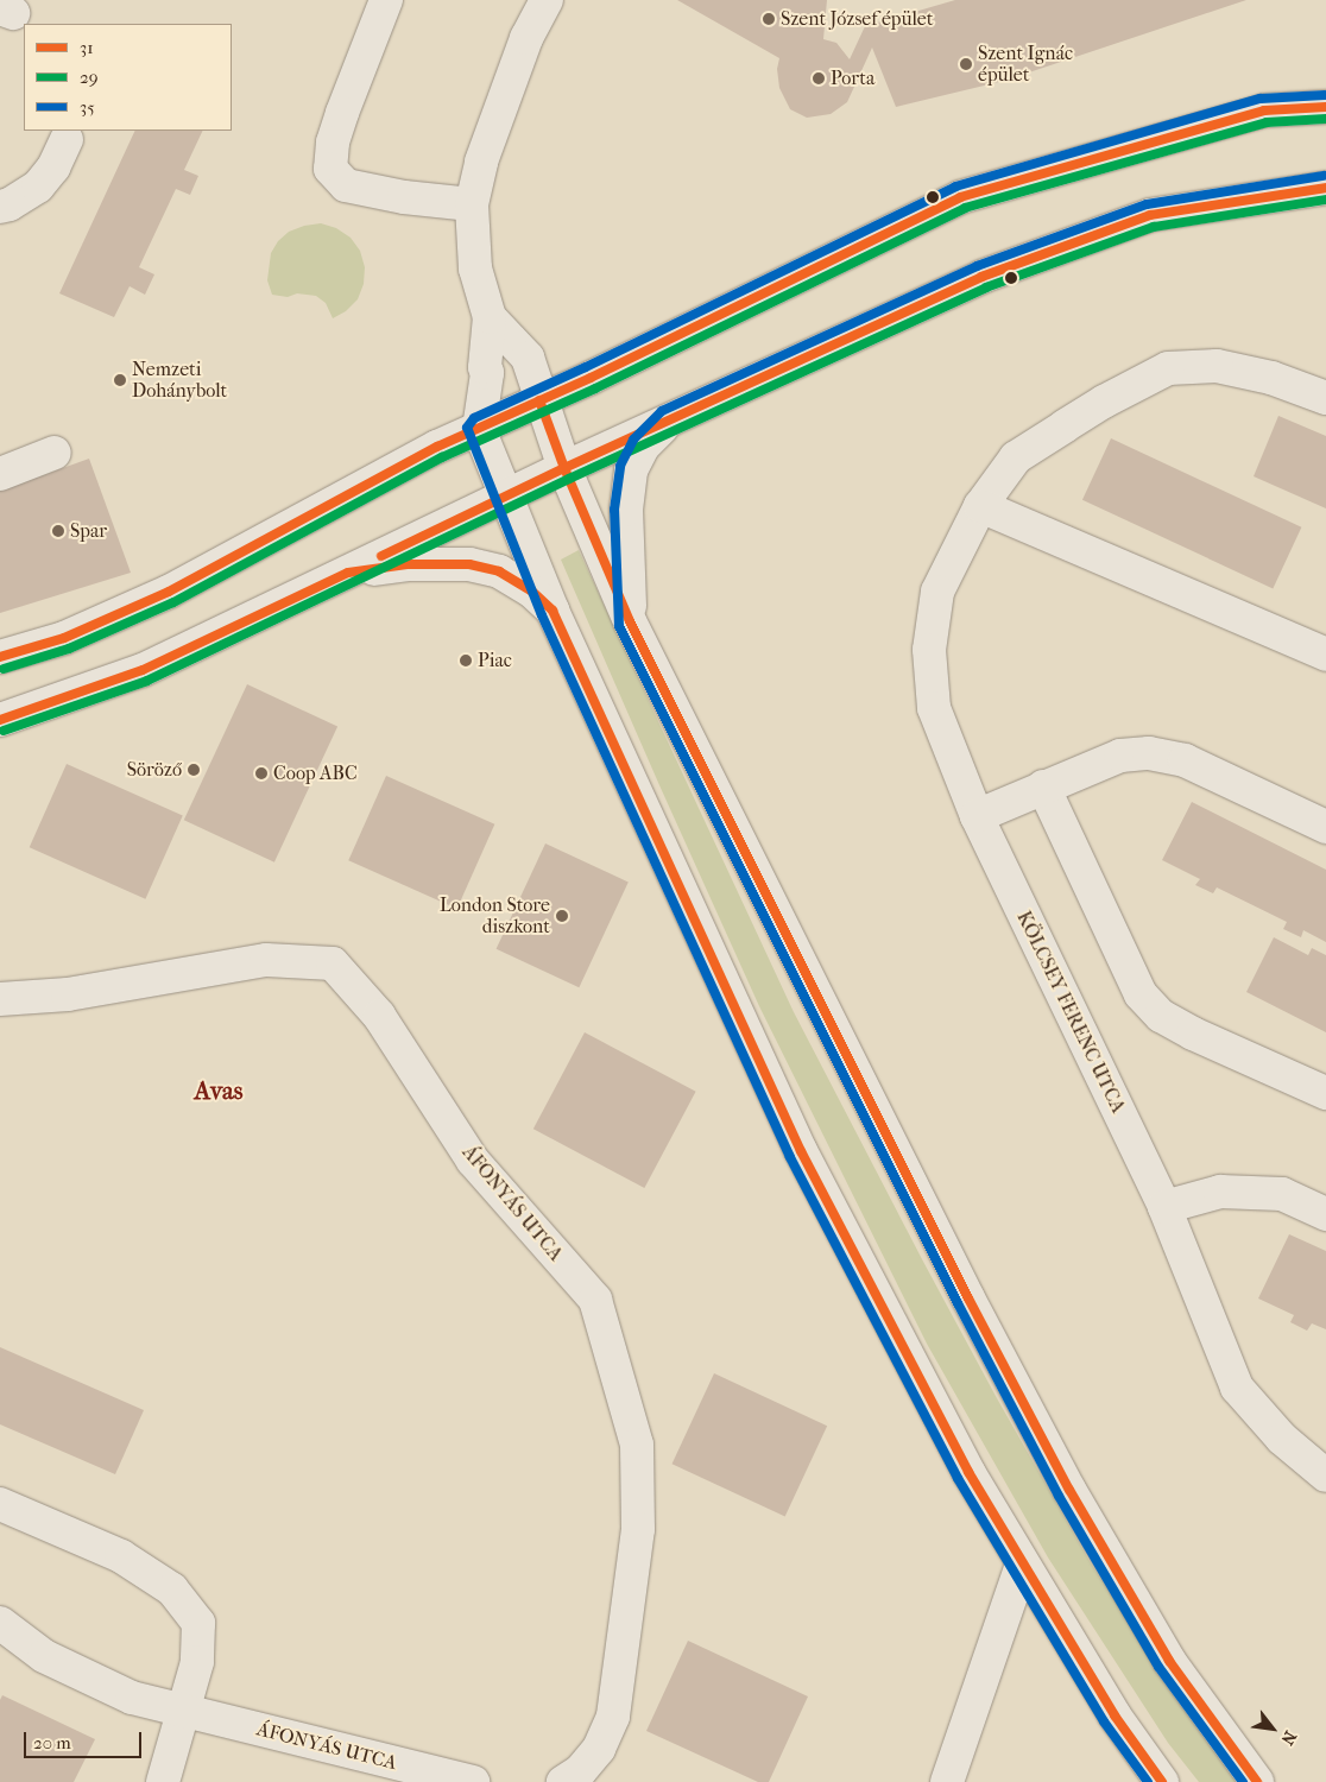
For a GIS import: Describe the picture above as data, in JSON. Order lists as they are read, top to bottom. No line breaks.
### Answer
{"streets":{"street":["KÖLCSEY FERENC UTCA","ÁFONYÁS UTCA"]},"districts":["Avas"],"places":["Szent József épület","Szent Ignác épület","Porta","Nemzeti Dohánybolt","Spar","Piac","Söröző","Coop ABC","London Store diszkont"],"lines":["transit line 35","transit line 31","transit line 29"],"legend":["31","29","35"],"scale_bar":"20 m","north":"bottom right"}
